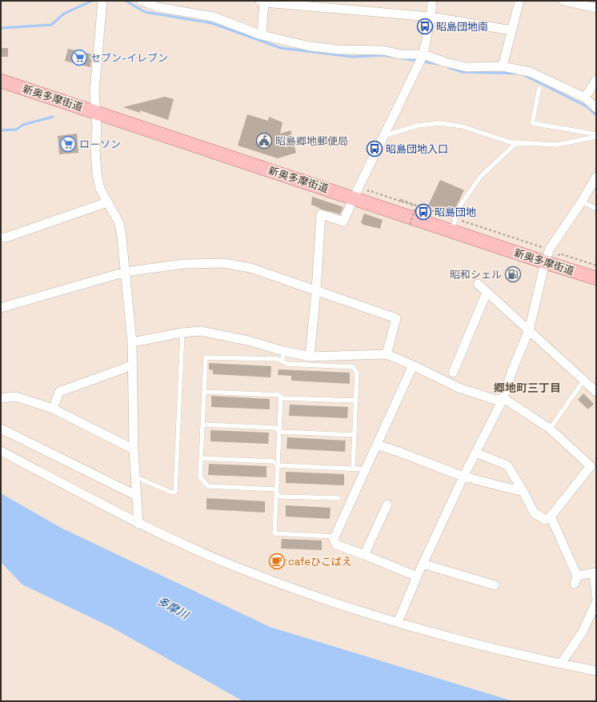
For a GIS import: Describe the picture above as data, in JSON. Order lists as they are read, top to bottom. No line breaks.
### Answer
{"streets":{"main road":["新奥多摩街道"]},"districts":["郷地町三丁目"],"water":["多摩川"],"places":{"bus stop":["昭島団地南","昭島団地入口","昭島団地"],"supermarket":["セブン-イレブン","ローソン"],"public building":["昭島郷地郵便局"],"fuel station":["昭和シェル"],"cafe":["cafeひこばえ"]}}
